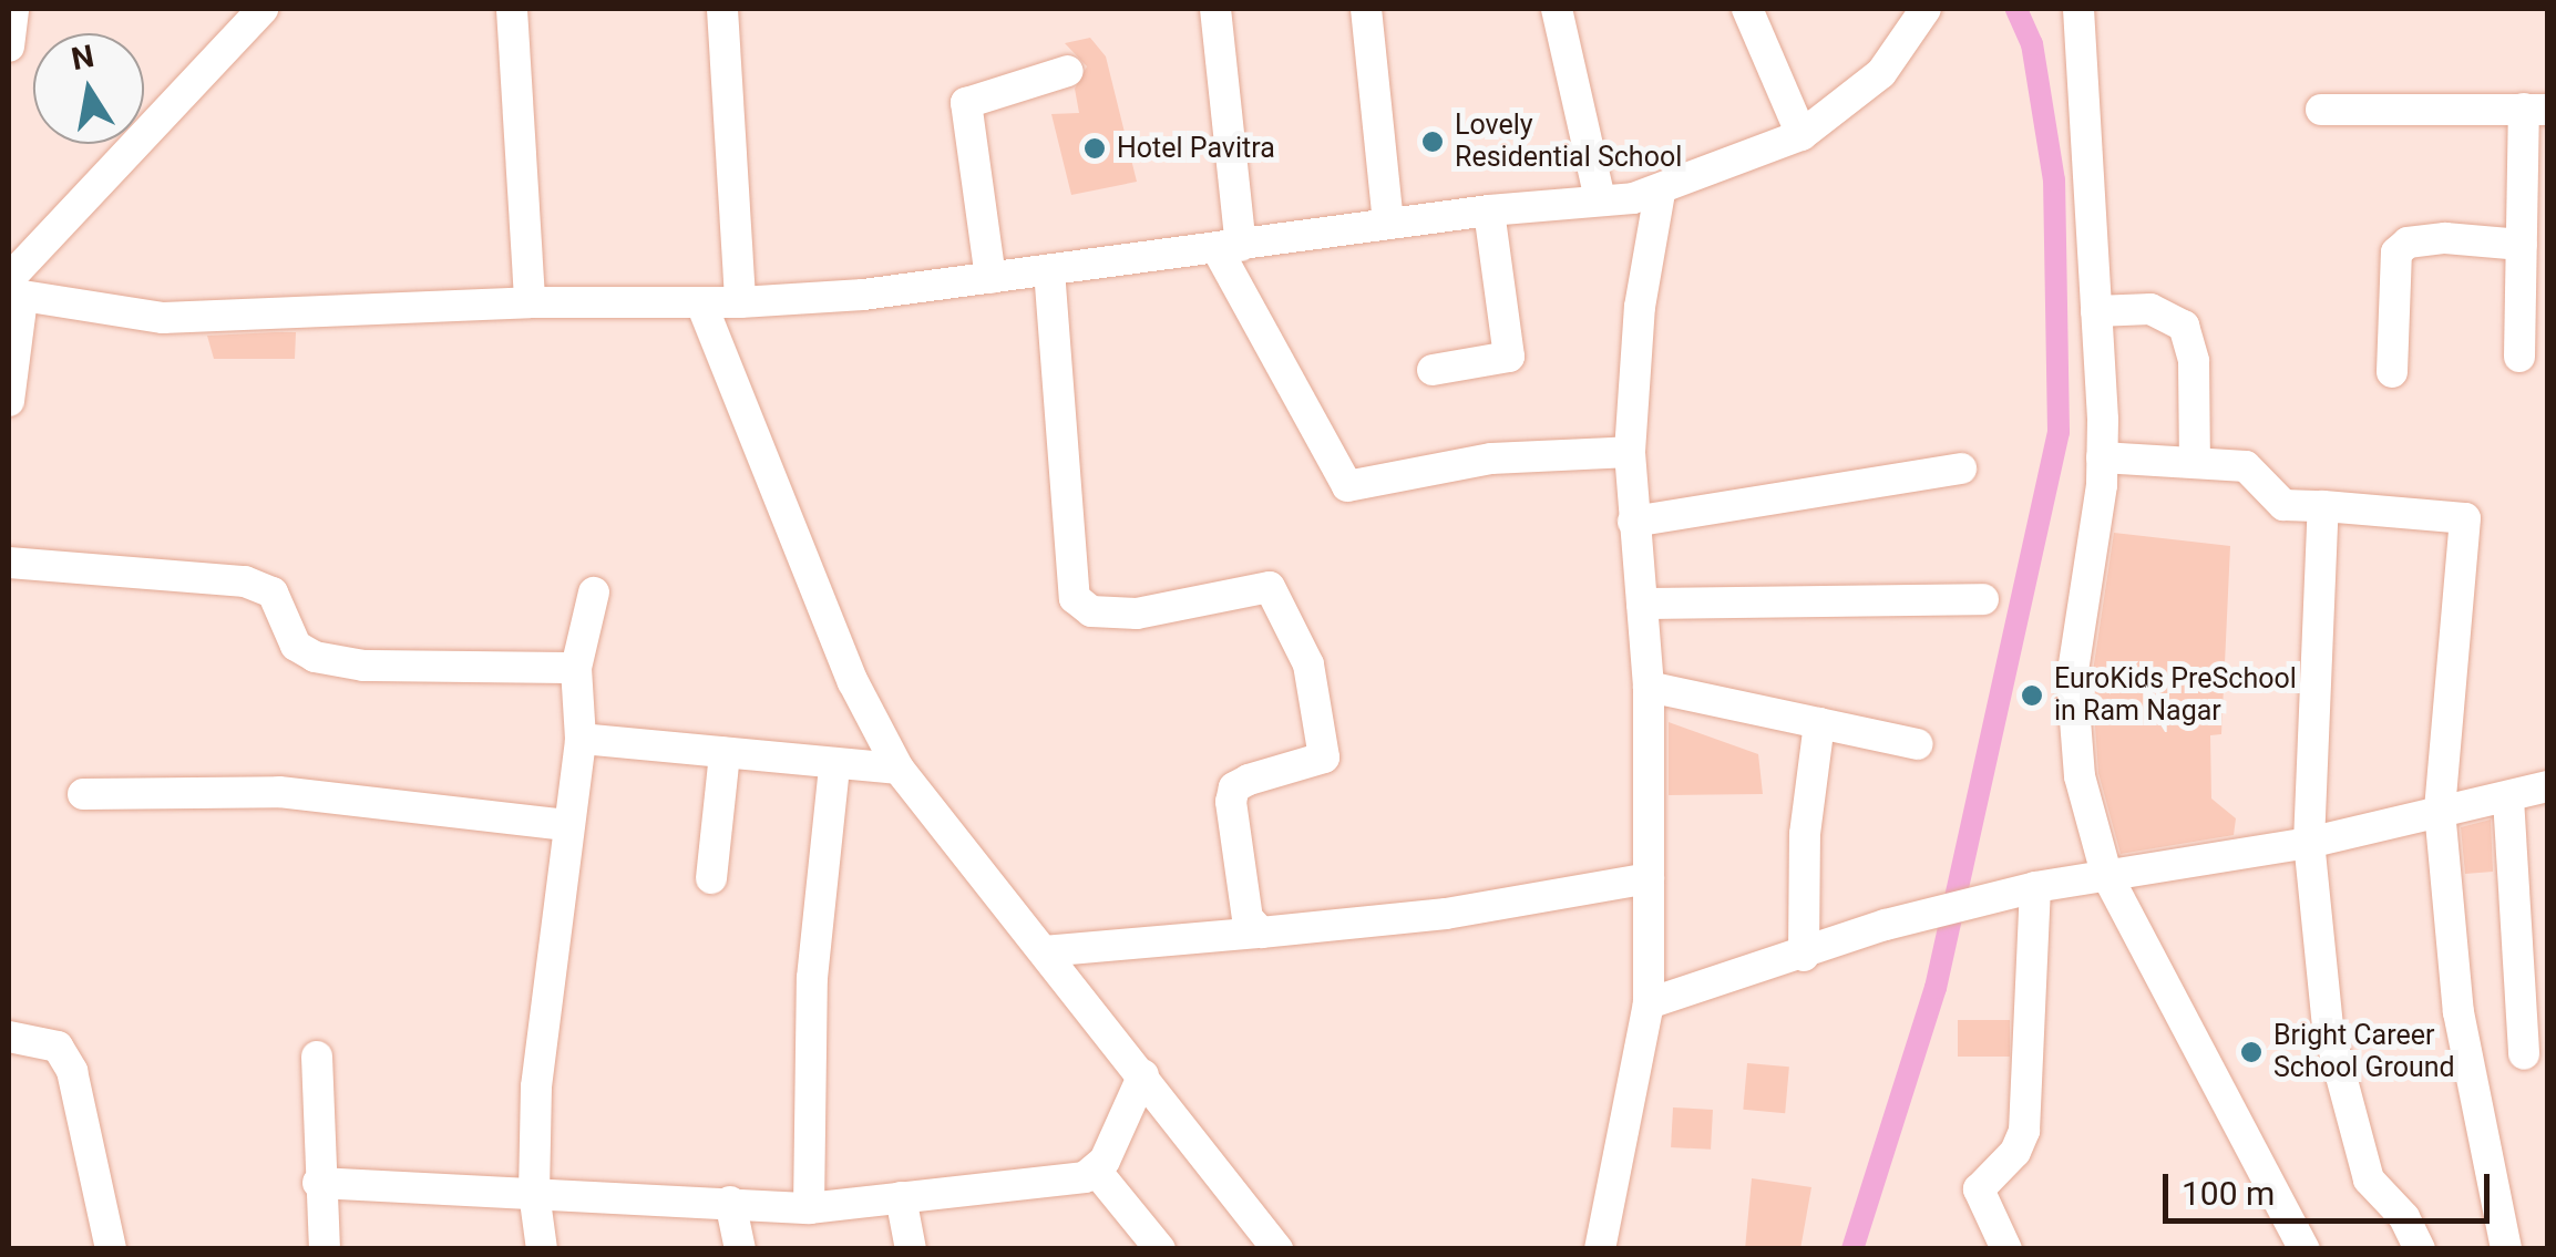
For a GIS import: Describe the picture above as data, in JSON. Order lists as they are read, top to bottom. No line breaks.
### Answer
{"places":["Lovely Residential School","Hotel Pavitra","EuroKids PreSchool in Ram Nagar","Bright Career School Ground"],"scale_bar":"100 m","north":"top"}
